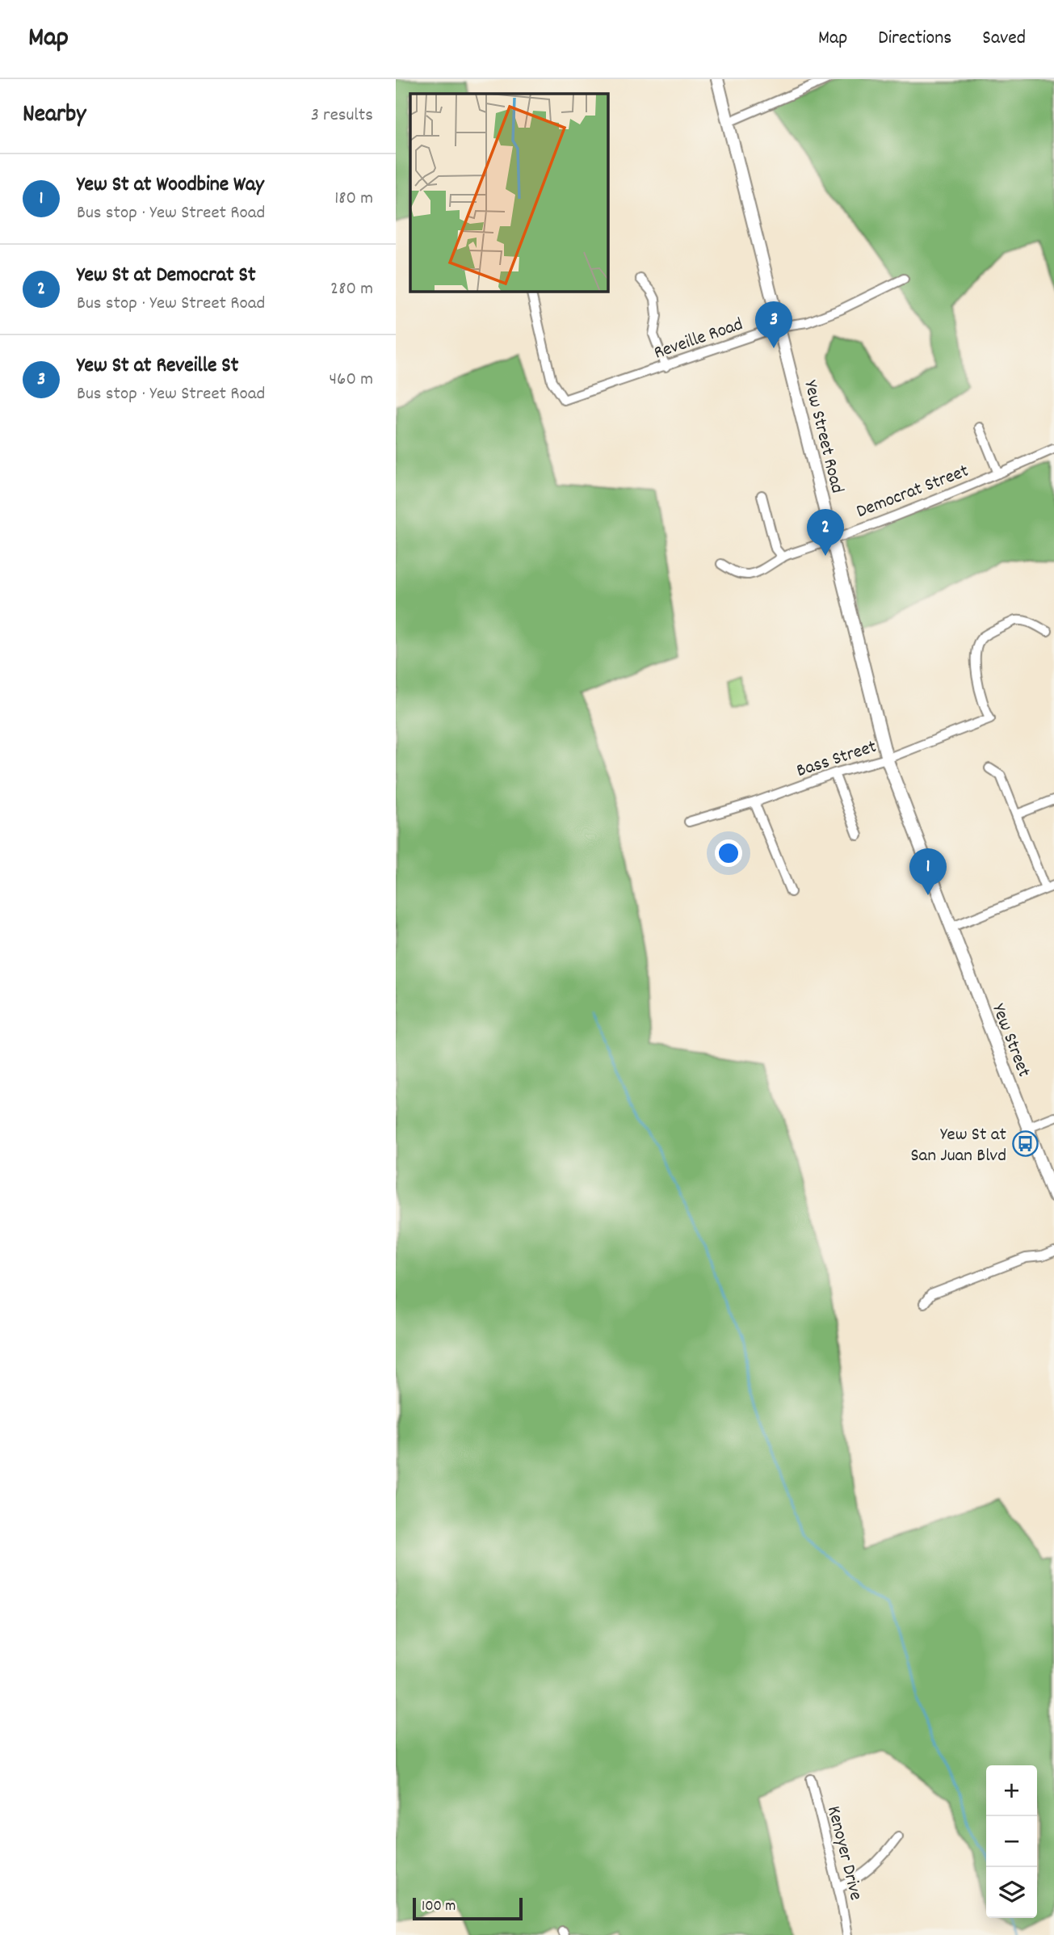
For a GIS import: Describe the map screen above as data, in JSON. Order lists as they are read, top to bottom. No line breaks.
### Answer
{"streets":{"street":["Reveille Road","Yew Street Road","Democrat Street","Bass Street","Yew Street","Kenoyer Drive"]},"crossings":[["Reveille Road","Yew Street Road"],["Yew Street Road","Democrat Street"],["Yew Street Road","Bass Street"],["Yew Street Road","Yew Street"]],"places":{"bus stop":["Yew St at San Juan Blvd"]},"scale_bar":"100 m","page":{"header":"Map","nav":["Map","Directions","Saved"],"heading":["Nearby","3 results"],"list":[{"mark":"1","name":"Yew St at Woodbine Way","note":"Bus stop · Yew Street Road","value":"180 m"},{"mark":"2","name":"Yew St at Democrat St","note":"Bus stop · Yew Street Road","value":"280 m"},{"mark":"3","name":"Yew St at Reveille St","note":"Bus stop · Yew Street Road","value":"460 m"}],"pins":["3","2","1"],"map_buttons":["+","−"],"scale":"100 m"}}
